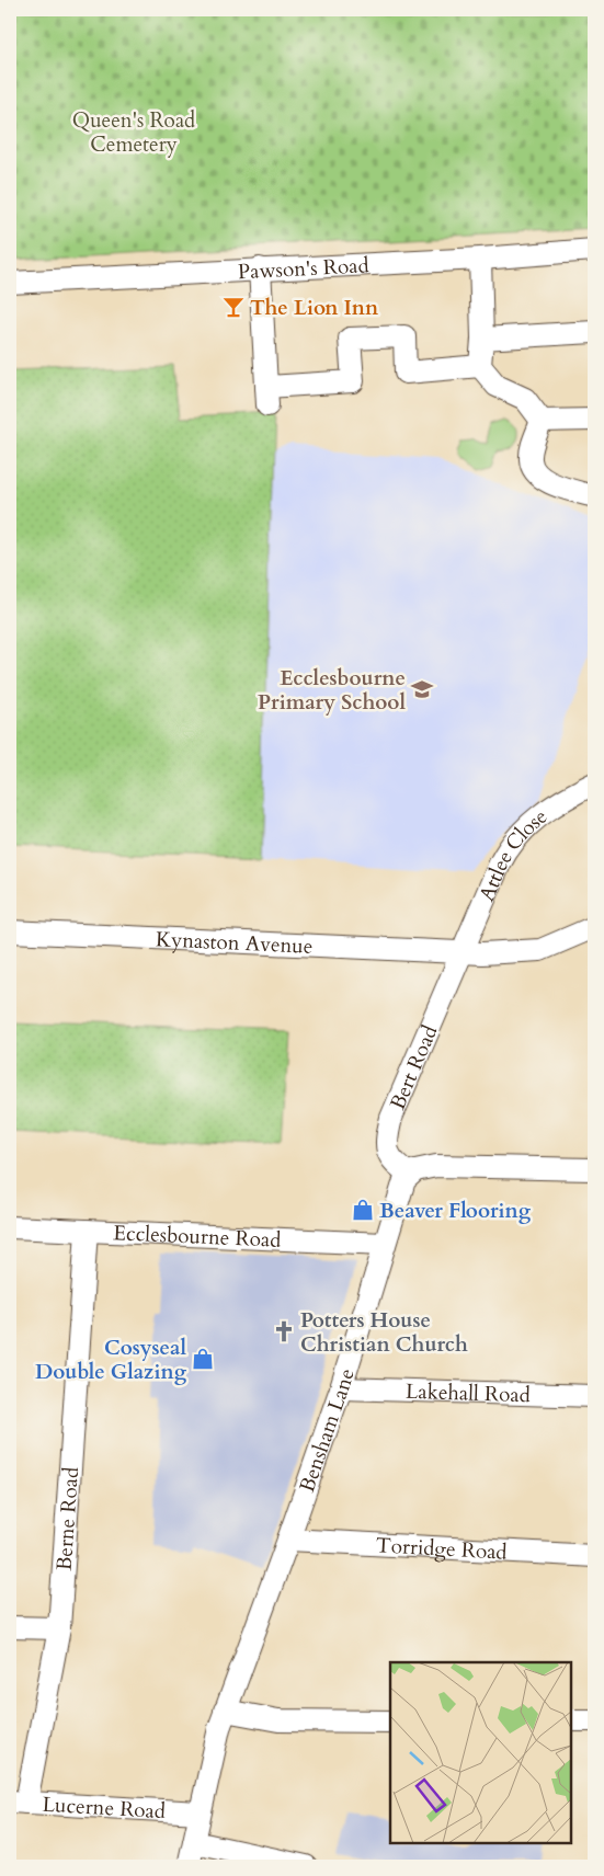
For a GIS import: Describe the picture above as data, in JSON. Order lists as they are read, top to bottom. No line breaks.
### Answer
{"streets":{"street":["Pawson's Road","Attlee Close","Kynaston Avenue","Bert Road","Ecclesbourne Road","Lakehall Road","Bensham Lane","Berne Road","Torridge Road","Lucerne Road"]},"crossings":[["Attlee Close","Kynaston Avenue"],["Attlee Close","Bert Road"],["Kynaston Avenue","Bert Road"],["Bert Road","Bensham Lane"],["Ecclesbourne Road","Bensham Lane"],["Ecclesbourne Road","Berne Road"],["Lakehall Road","Bensham Lane"],["Bensham Lane","Torridge Road"],["Bensham Lane","Lucerne Road"],["Berne Road","Lucerne Road"]],"parks":["Queen's Road Cemetery"],"places":{"bar":["The Lion Inn"],"school or university":["Ecclesbourne Primary School"],"shop":["Beaver Flooring","Cosyseal Double Glazing"],"church":["Potters House Christian Church"]}}
